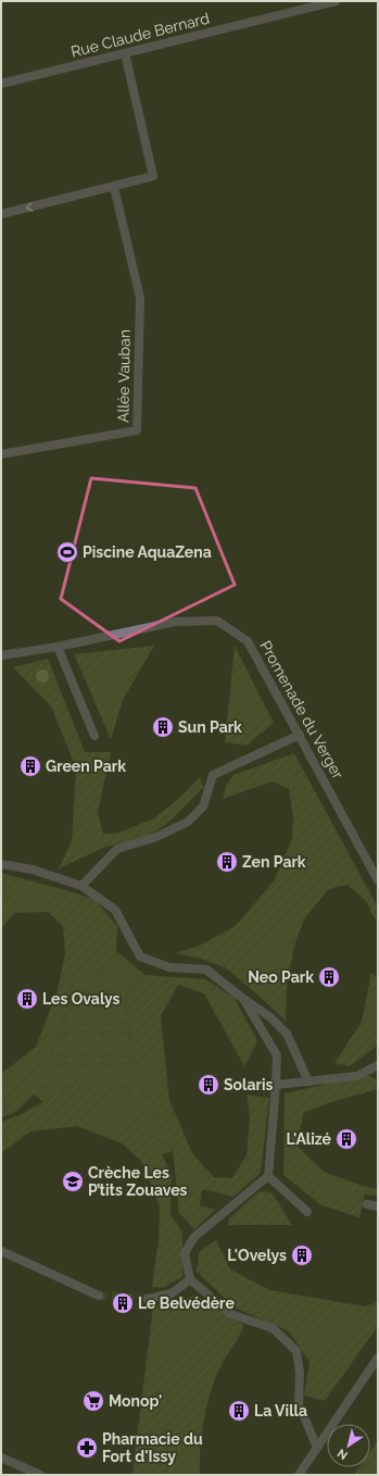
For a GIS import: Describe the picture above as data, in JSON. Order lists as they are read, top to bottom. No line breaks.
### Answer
{"streets":{"street":["Rue Claude Bernard","Allée Vauban","Promenade du Verger"]},"places":{"sports":["Piscine AquaZena"],"building":["Sun Park","Green Park","Zen Park","Neo Park","Les Ovalys","Solaris","L'Alizé","L'Ovelys","Le Belvédère","La Villa"],"school or university":["Crèche Les P’tits Zouaves"],"supermarket":["Monop'"],"pharmacy":["Pharmacie du Fort d'Issy"]},"north":"bottom left"}
